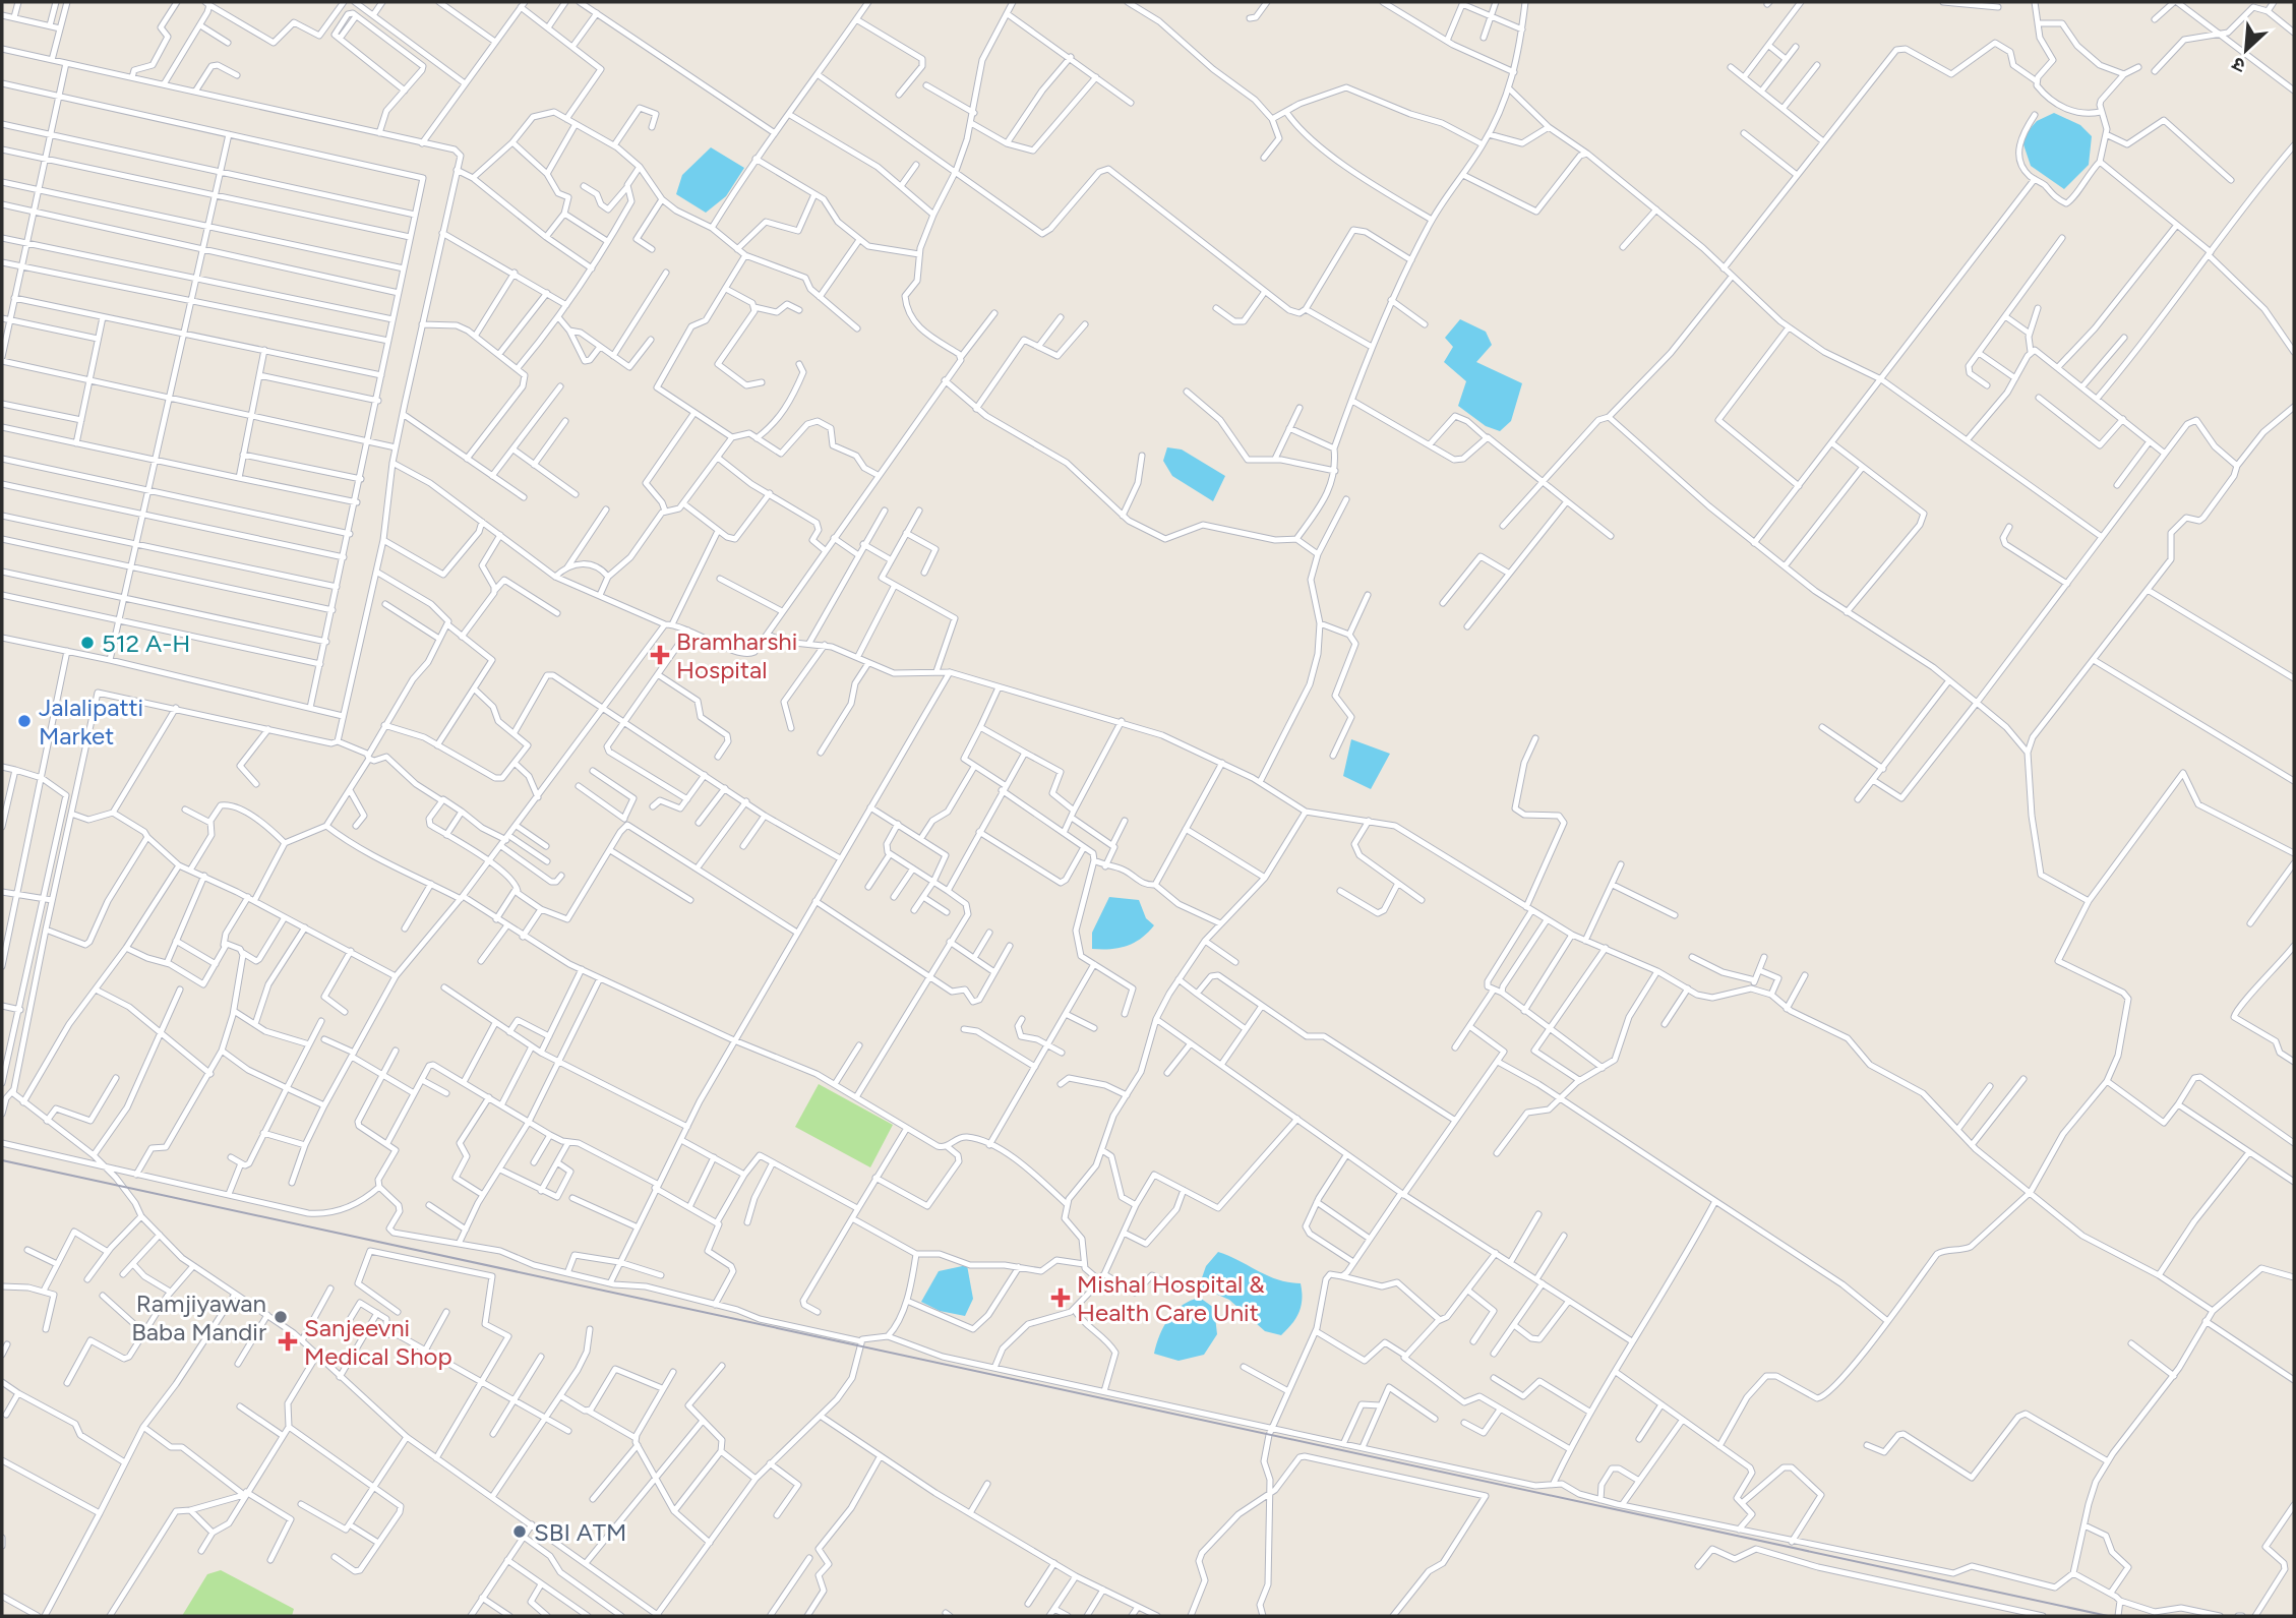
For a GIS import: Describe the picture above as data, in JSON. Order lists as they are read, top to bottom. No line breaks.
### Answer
{"places":{"other":["512 A-H","Jalalipatti Market","Ramjiyawan Baba Mandir","SBI ATM"],"health":["Bramharshi Hospital","Mishal Hospital & Health Care Unit","Sanjeevni Medical Shop"]},"north":"bottom left"}
